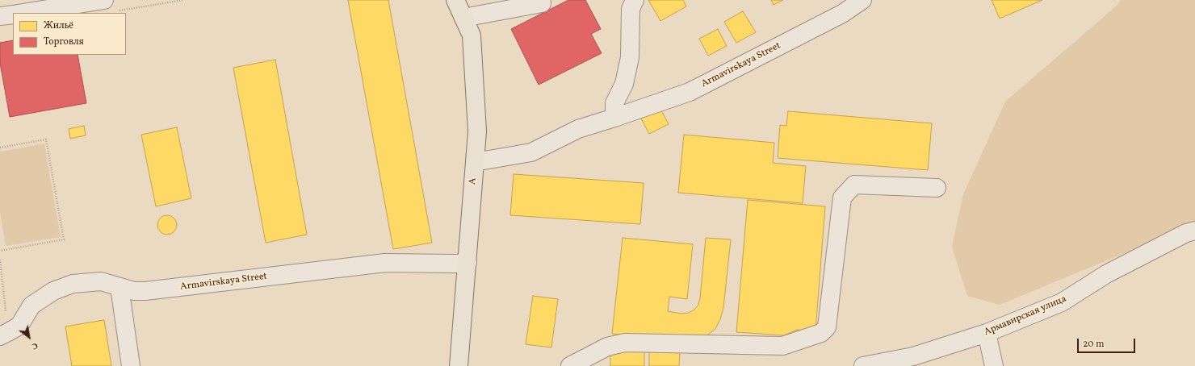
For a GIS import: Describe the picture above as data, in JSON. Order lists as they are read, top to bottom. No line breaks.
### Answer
{"streets":{"main road":["A"],"street":["Armavirskaya Street","Армавирская улица"]},"crossings":[["Armavirskaya Street","A"]],"legend":["Жильё","Торговля"],"scale_bar":"20 m","north":"bottom right"}
